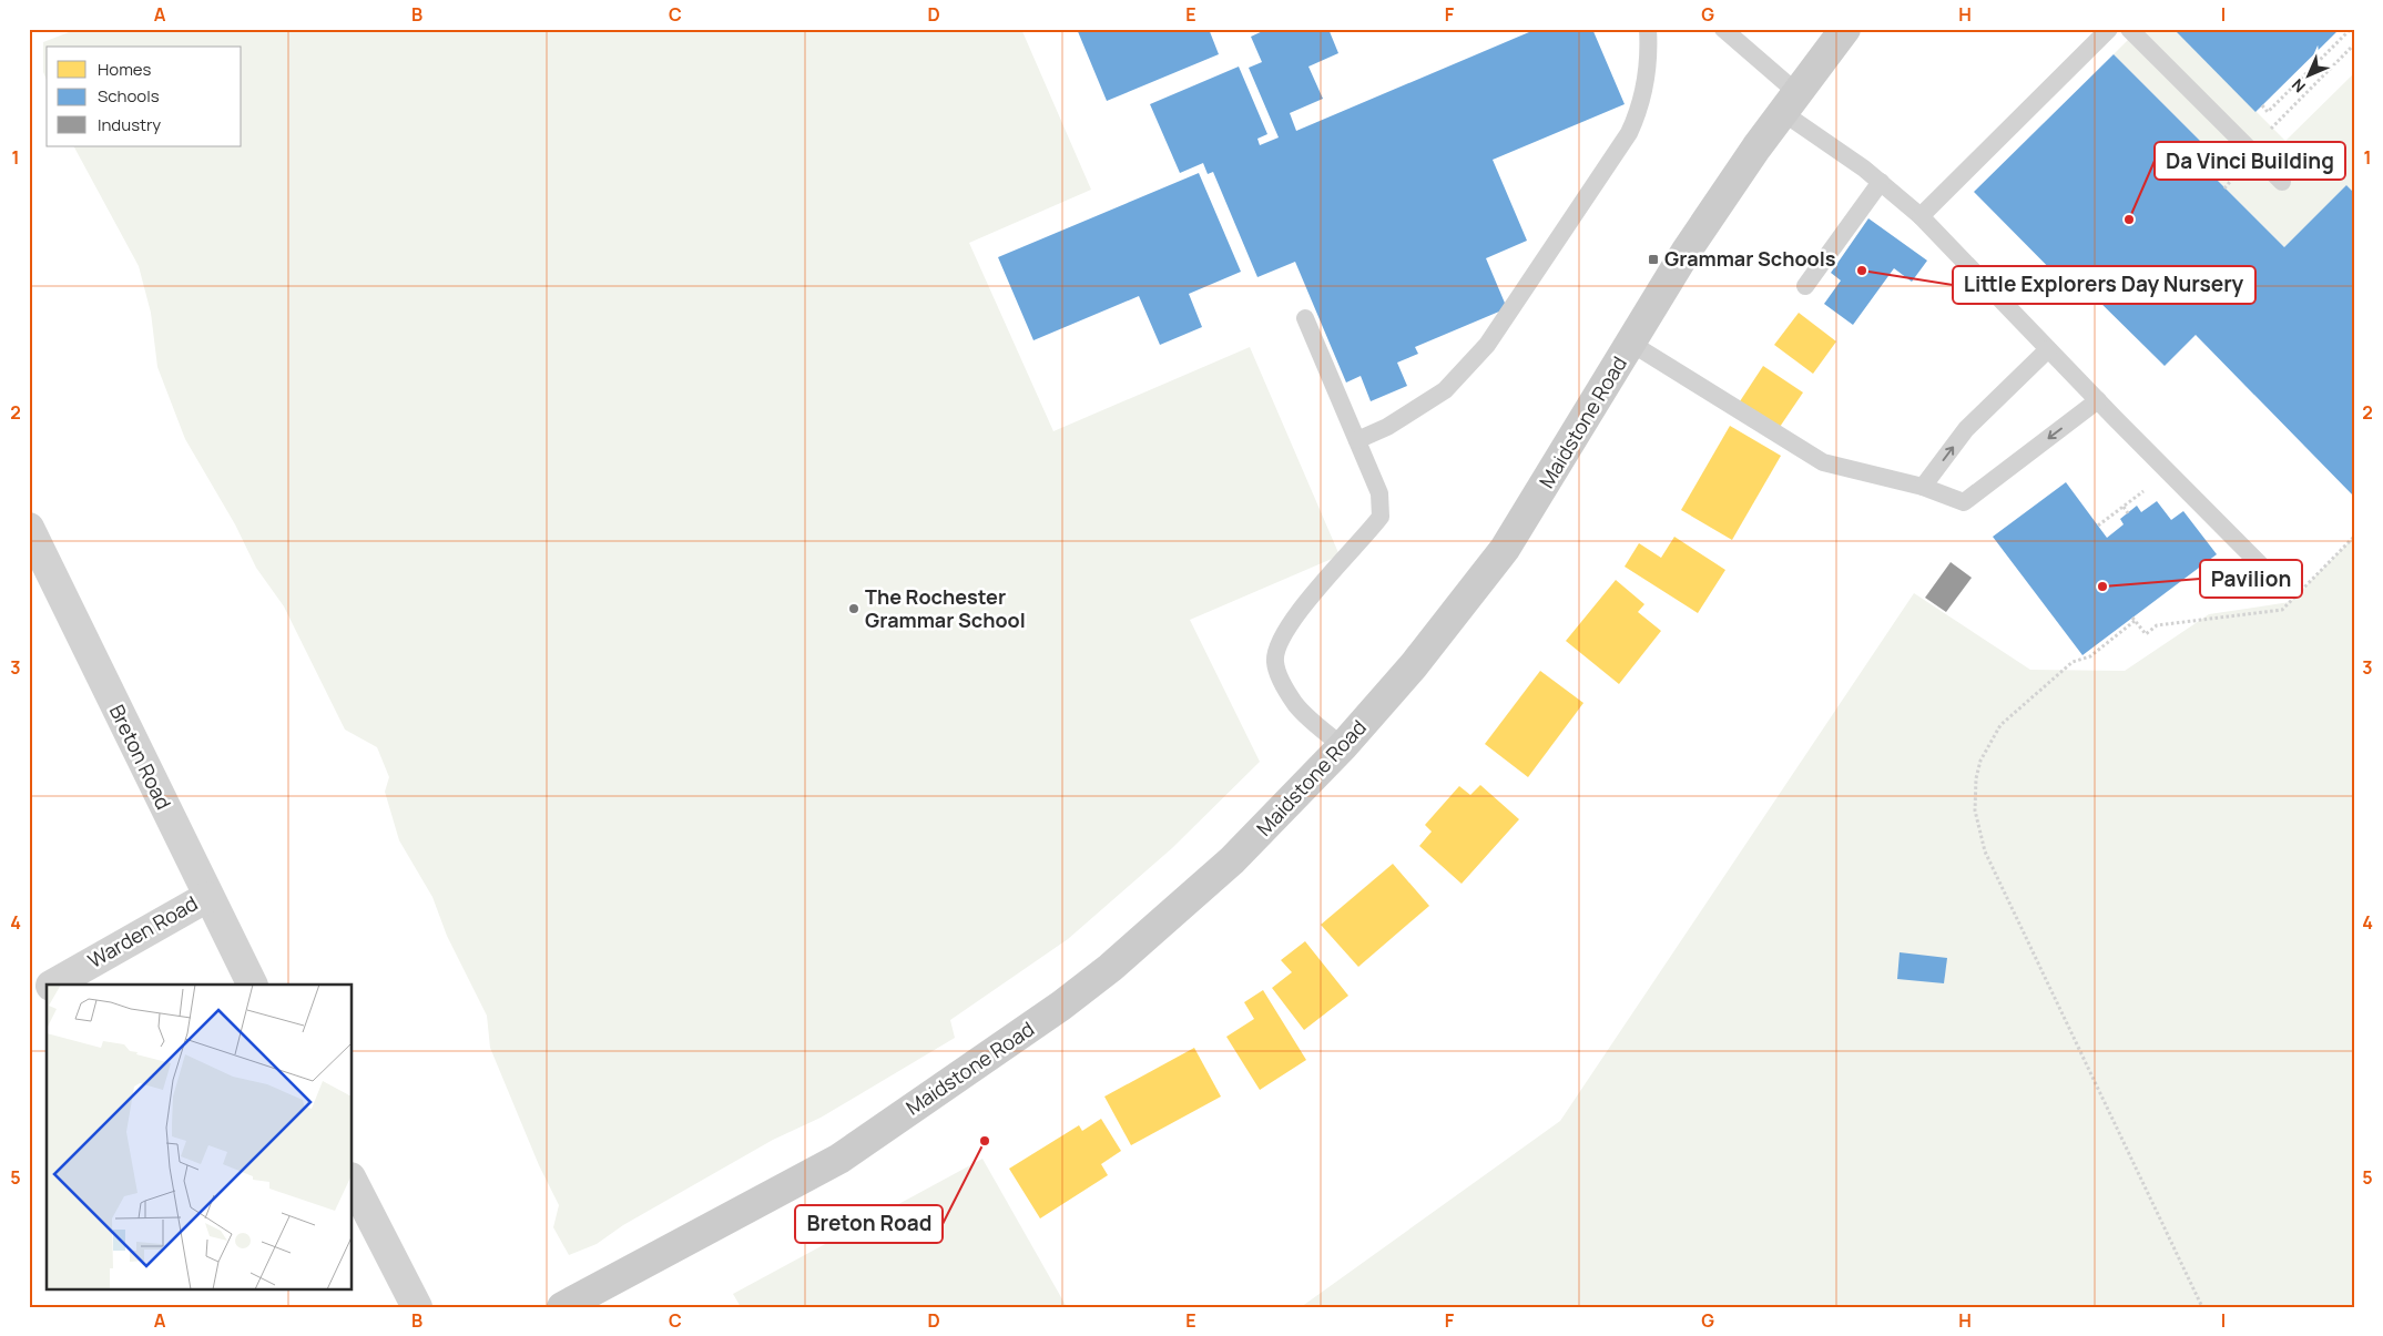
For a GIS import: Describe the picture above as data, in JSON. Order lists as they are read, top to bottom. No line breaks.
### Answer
{"streets":{"main road":["Maidstone Road"],"street":["Breton Road","Warden Road"]},"crossings":[["Breton Road","Warden Road"]],"places":{"other":["Da Vinci Building","Little Explorers Day Nursery","Pavilion","The Rochester Grammar School","Breton Road"],"transit":["Grammar Schools"]},"legend":["Homes","Schools","Industry"],"north":"bottom left","grid":{"columns":["A","B","C","D","E","F","G","H","I"],"rows":["1","2","3","4","5"]}}
